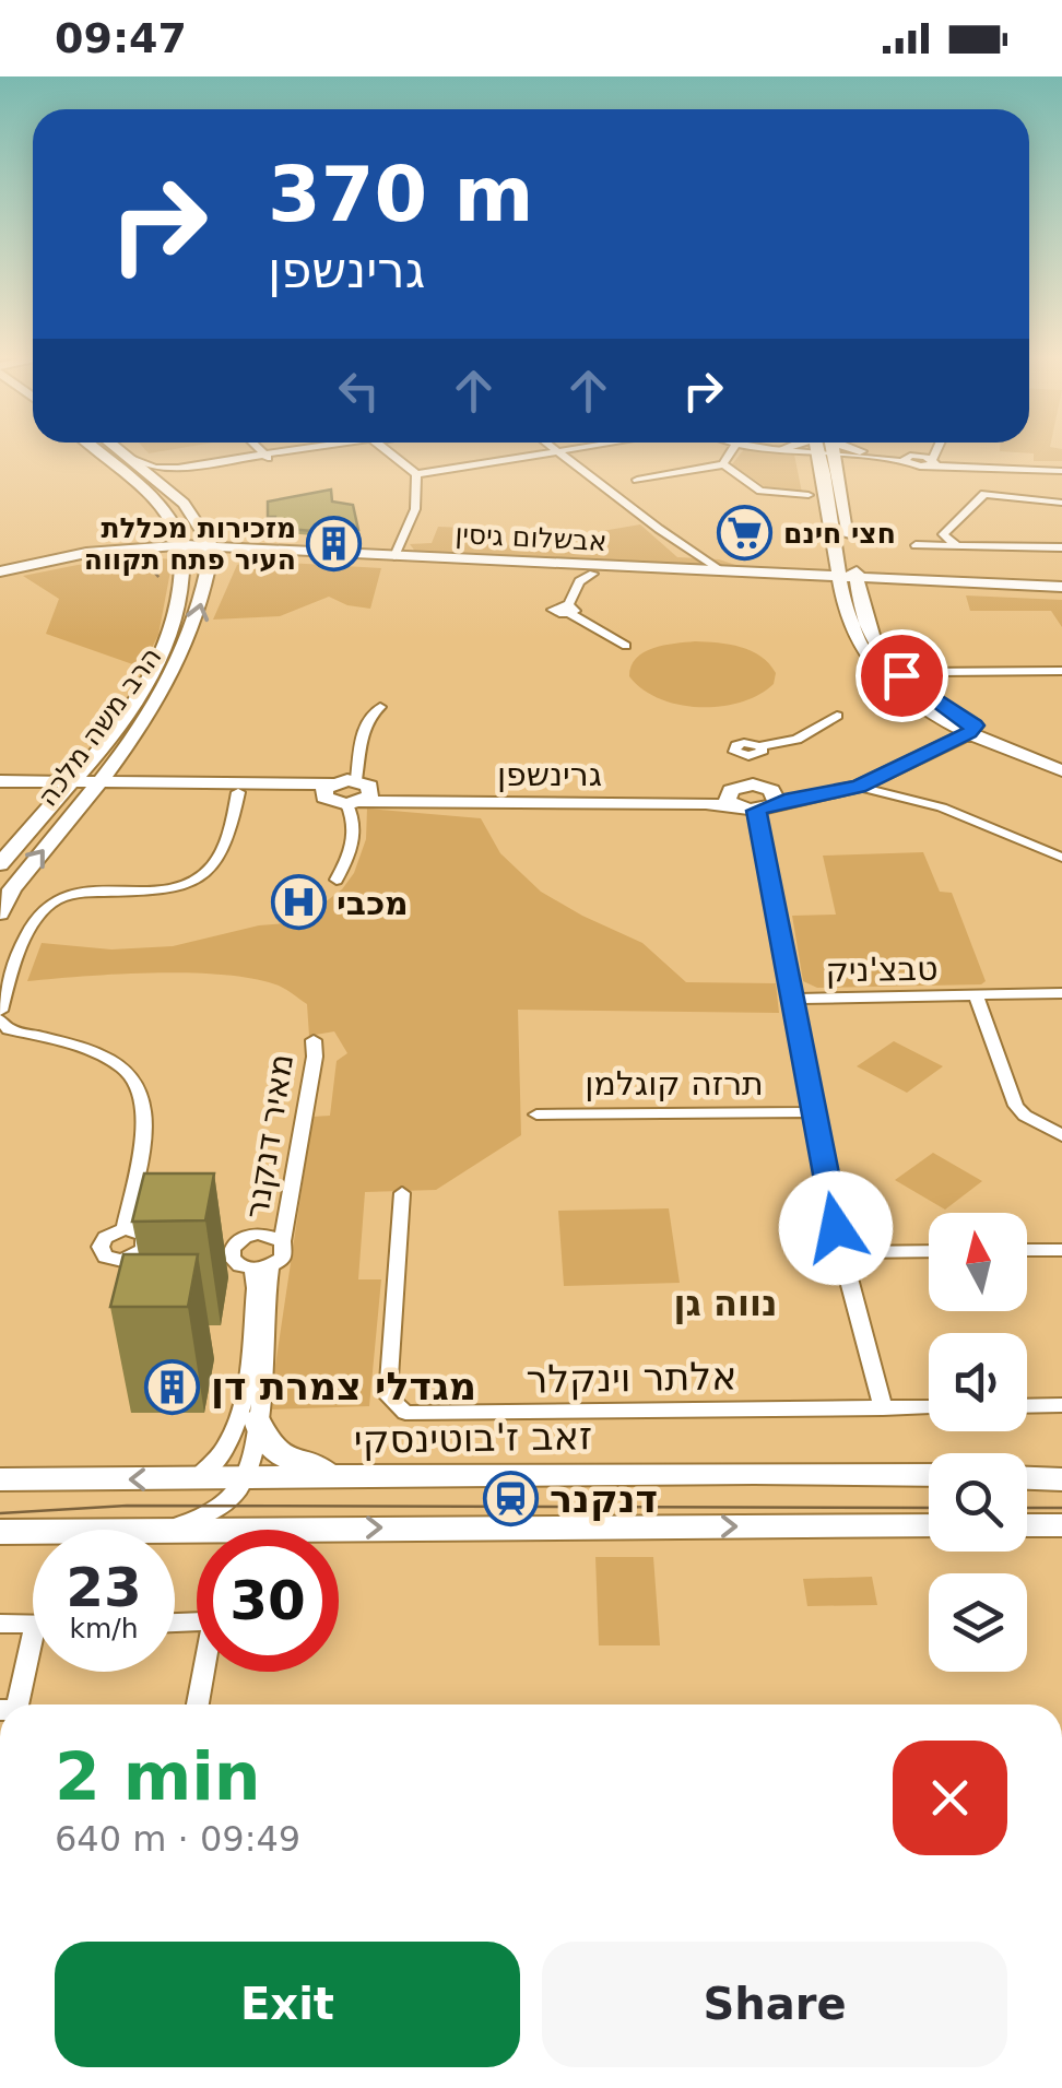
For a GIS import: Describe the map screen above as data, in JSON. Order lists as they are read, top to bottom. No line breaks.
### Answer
{"streets":{"street":["אבשלום גיסין","הרב משה מלכה","גרינשפן","טבצ'ניק","תרזה קוגלמן","מאיר דנקנר","אלתר וינקלר","זאב ז'בוטינסקי"]},"crossings":[["אבשלום גיסין","הרב משה מלכה"]],"districts":["נווה גן"],"places":{"supermarket":["חצי חינם"],"building":["מזכירות מכללת העיר פתח תקווה","מגדלי צמרת דן"],"hospital":["מכבי"],"station":["דנקנר"]},"north":"top","page":{"status":"09:47","turn":["370 m","גרינשפן"],"speed":"23 km/h","limit":"30","heading":["2 min","640 m · 09:49"],"buttons":["Exit","Share"]}}
